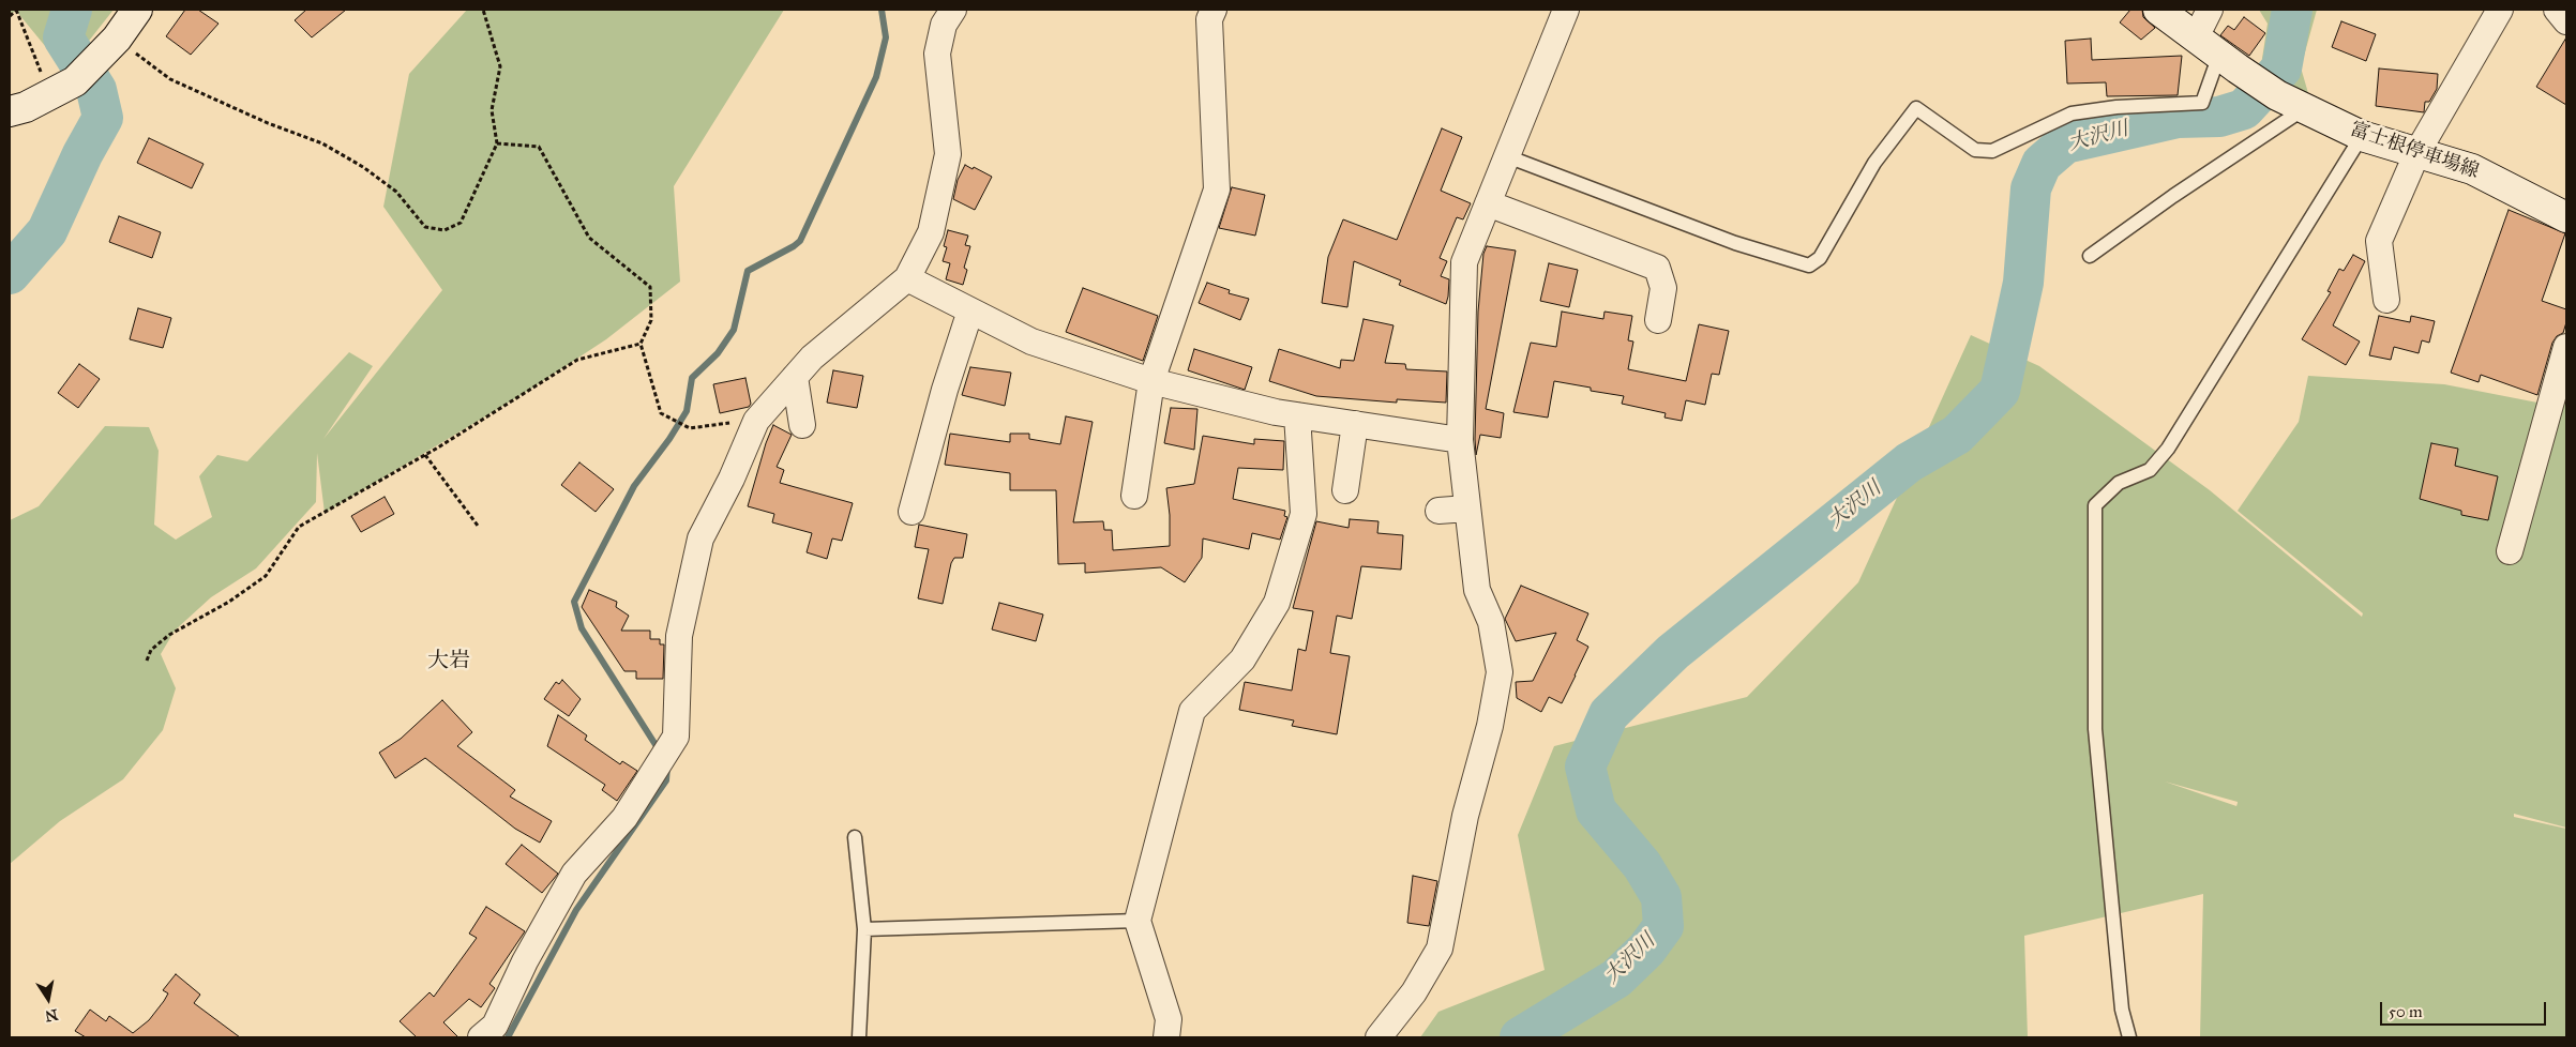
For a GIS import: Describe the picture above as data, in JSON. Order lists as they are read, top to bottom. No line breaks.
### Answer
{"streets":{"main road":["富士根停車場線"]},"districts":["大岩"],"water":["大沢川"],"scale_bar":"50 m","north":"bottom"}
